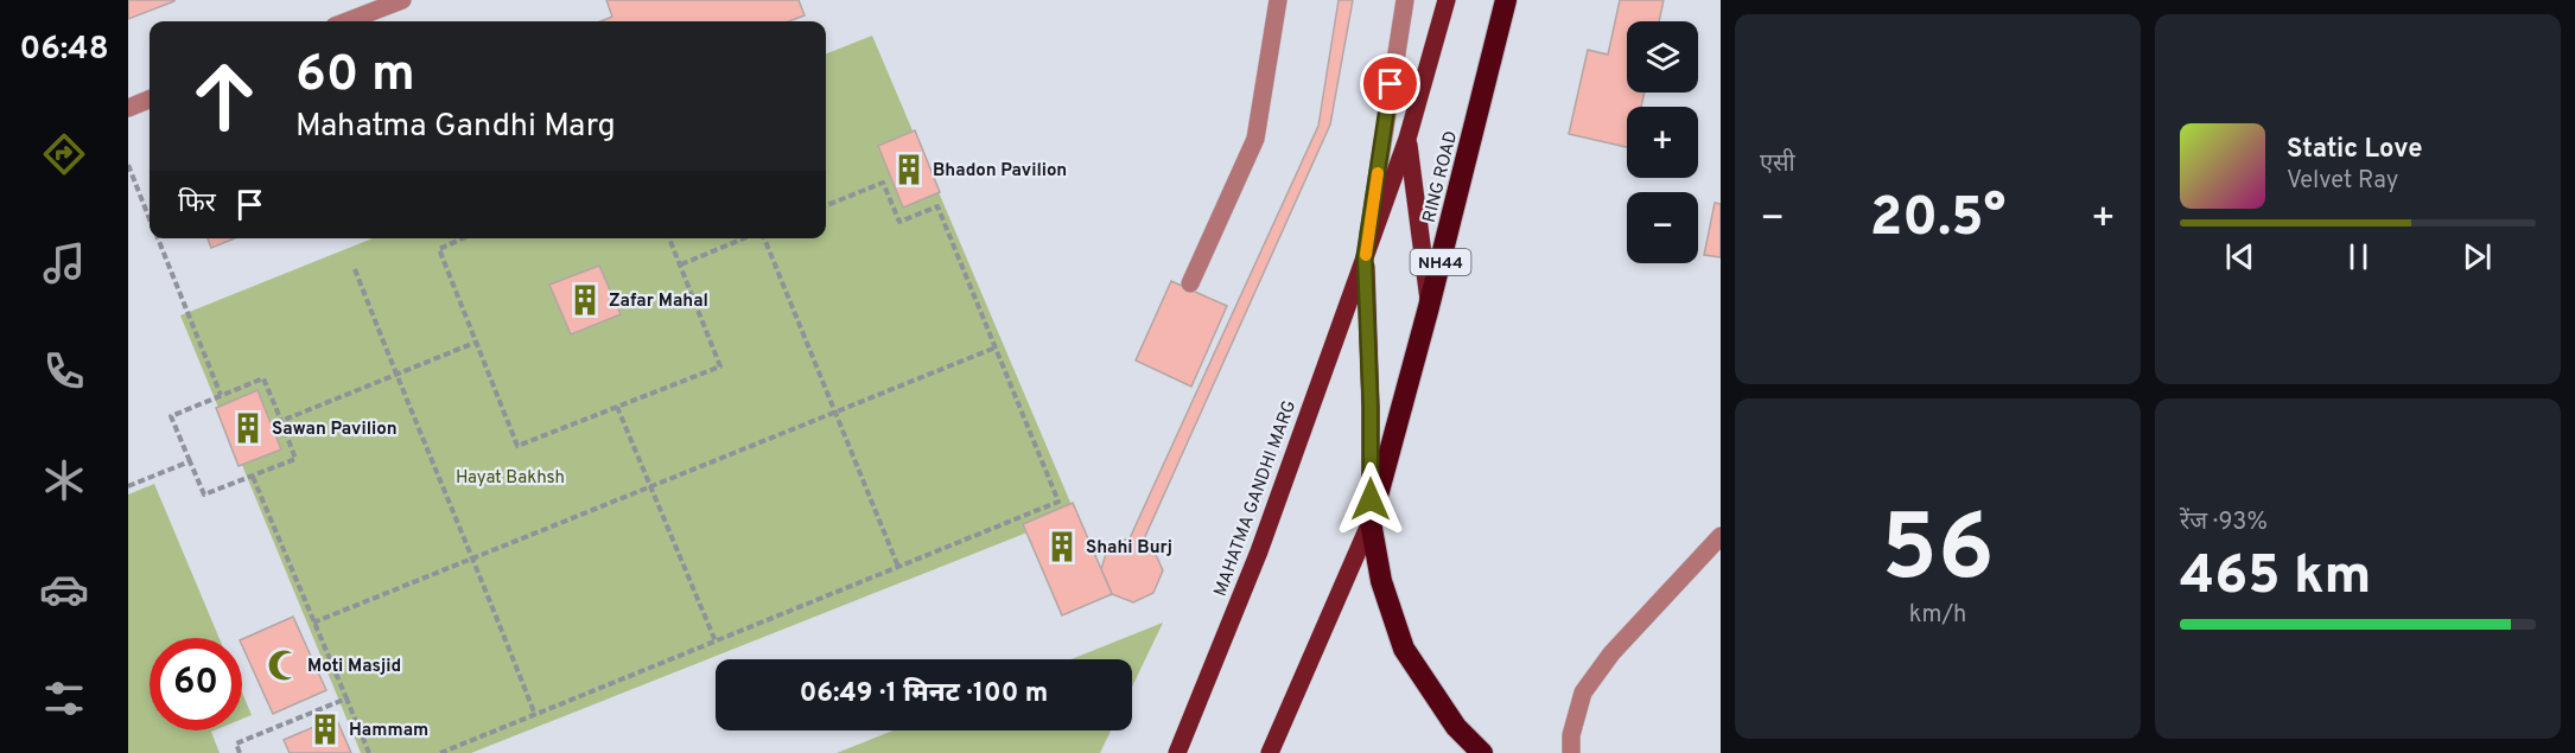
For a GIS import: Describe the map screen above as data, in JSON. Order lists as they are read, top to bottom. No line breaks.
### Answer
{"streets":{"highway":["RING ROAD","NH44"],"main road":["MAHATMA GANDHI MARG"]},"parks":["Hayat Bakhsh"],"places":{"building":["Bhadon Pavilion","Zafar Mahal","Sawan Pavilion","Shahi Burj","Hammam"],"mosque":["Moti Masjid"]},"page":{"tabs":"06:48","tile":["एसी",["56","km/h"],["रेंज · 93%","465 km"]],"map_buttons":["+","−"],"turn":["60 m","Mahatma Gandhi Marg"],"song":["Static Love","Velvet Ray"],"then":"फिर","heat":["−","20.5°","+"],"limit":"60","trip":"06:49 · 1 मिनट · 100 m"}}
